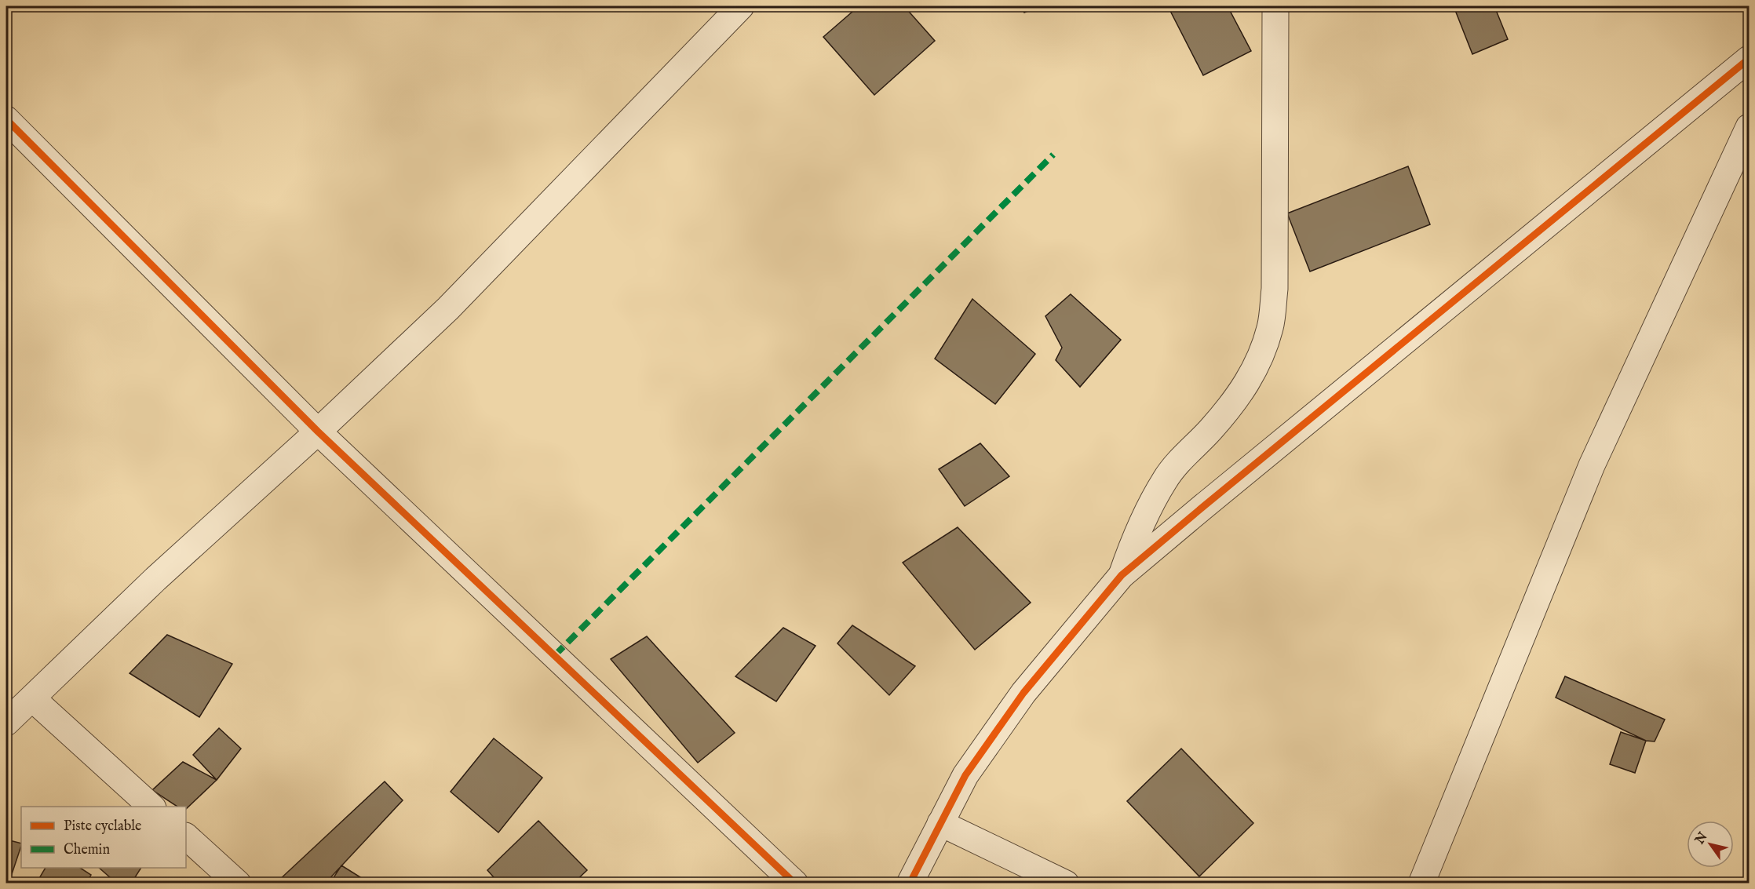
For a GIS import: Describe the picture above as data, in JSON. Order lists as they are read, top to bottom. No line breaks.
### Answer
{"legend":["Piste cyclable","Chemin"],"north":"top left"}
